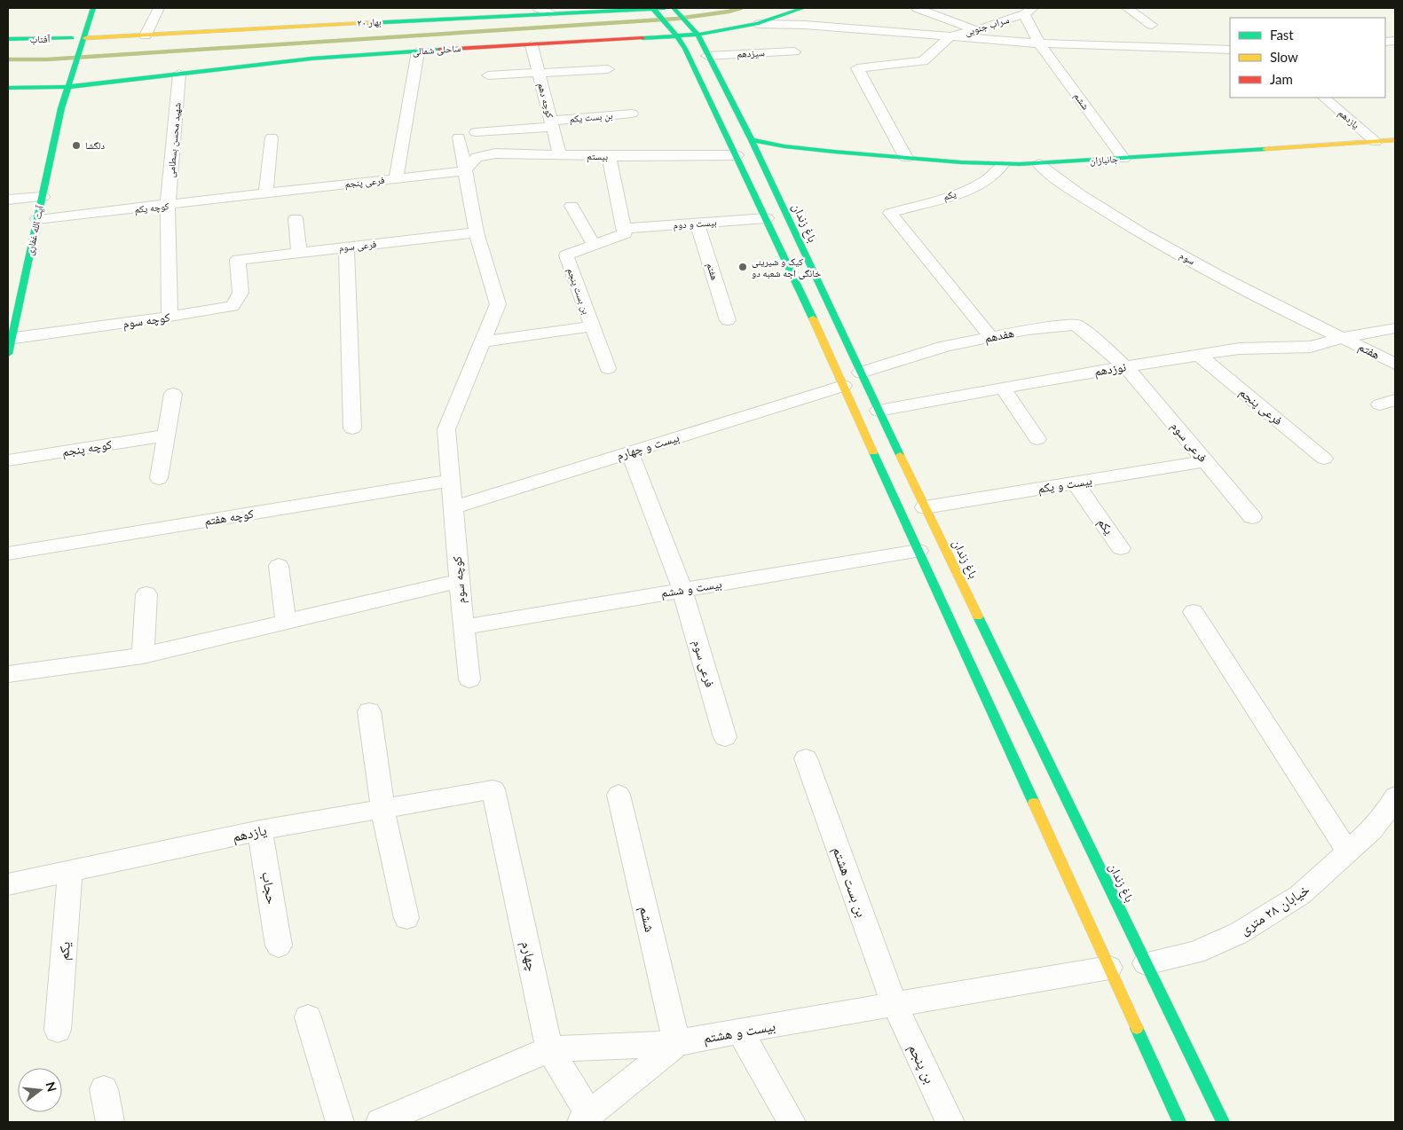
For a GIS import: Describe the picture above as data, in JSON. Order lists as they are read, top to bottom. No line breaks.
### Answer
{"streets":{"street":["بهار ۲۰","سراب جنوبی","آفتاب","ساحلی شمالی","سیزدهم","کوچه دهم","ششم","بن بست یکم","یازدهم","شهید محسن بسطامی","بیستم","جانبازان","فرعی پنجم","یکم","کوچه یکم","باغ زندان","بیست و دوم","آیت الله غفاری","فرعی سوم","سوم","هفتم","بن بست پنجم","کوچه سوم","هفدهم","نوزدهم","بیست و چهارم","کوچه پنجم","بیست و یکم","کوچه هفتم","بیست و ششم","بن بست هشتم","حجاب","خیابان ۲۸ متری","چهارم","بیست و هشتم","بن پنجم"]},"crossings":[["بهار ۲۰","آیت الله غفاری"],["سراب جنوبی","ششم"],["ساحلی شمالی","کوچه دهم"],["ساحلی شمالی","شهید محسن بسطامی"],["ساحلی شمالی","باغ زندان"],["ساحلی شمالی","آیت الله غفاری"],["سیزدهم","باغ زندان"],["کوچه دهم","بن بست یکم"],["کوچه دهم","بیستم"],["ششم","جانبازان"],["ششم","بیست و هشتم"],["یازدهم","جانبازان"],["یازدهم","یکم"],["یازدهم","حجاب"],["یازدهم","چهارم"],["شهید محسن بسطامی","کوچه یکم"],["شهید محسن بسطامی","کوچه سوم"],["بیستم","جانبازان"],["بیستم","فرعی پنجم"],["بیستم","کوچه سوم"],["جانبازان","یکم"],["جانبازان","باغ زندان"],["جانبازان","سوم"],["فرعی پنجم","کوچه یکم"],["فرعی پنجم","کوچه سوم"],["فرعی پنجم","نوزدهم"],["یکم","هفدهم"],["یکم","بیست و یکم"],["کوچه یکم","آیت الله غفاری"],["باغ زندان","هفدهم"],["باغ زندان","نوزدهم"],["باغ زندان","بیست و یکم"],["باغ زندان","خیابان ۲۸ متری"],["بیست و دوم","هفتم"],["آیت الله غفاری","کوچه سوم"],["فرعی سوم","کوچه سوم"],["فرعی سوم","هفدهم"],["فرعی سوم","نوزدهم"],["فرعی سوم","بیست و چهارم"],["فرعی سوم","بیست و یکم"],["فرعی سوم","بیست و ششم"],["سوم","هفتم"],["سوم","نوزدهم"],["هفتم","نوزدهم"],["کوچه سوم","بیست و چهارم"],["کوچه سوم","کوچه هفتم"],["کوچه سوم","بیست و ششم"],["هفدهم","نوزدهم"],["بن بست هشتم","بیست و هشتم"],["بن بست هشتم","بن پنجم"],["چهارم","بیست و هشتم"],["بیست و هشتم","بن پنجم"]],"places":["دلگشا","کیک و شیرینی خانگی اجه شعبه دو"],"legend":["Fast","Slow","Jam"],"north":"right"}
